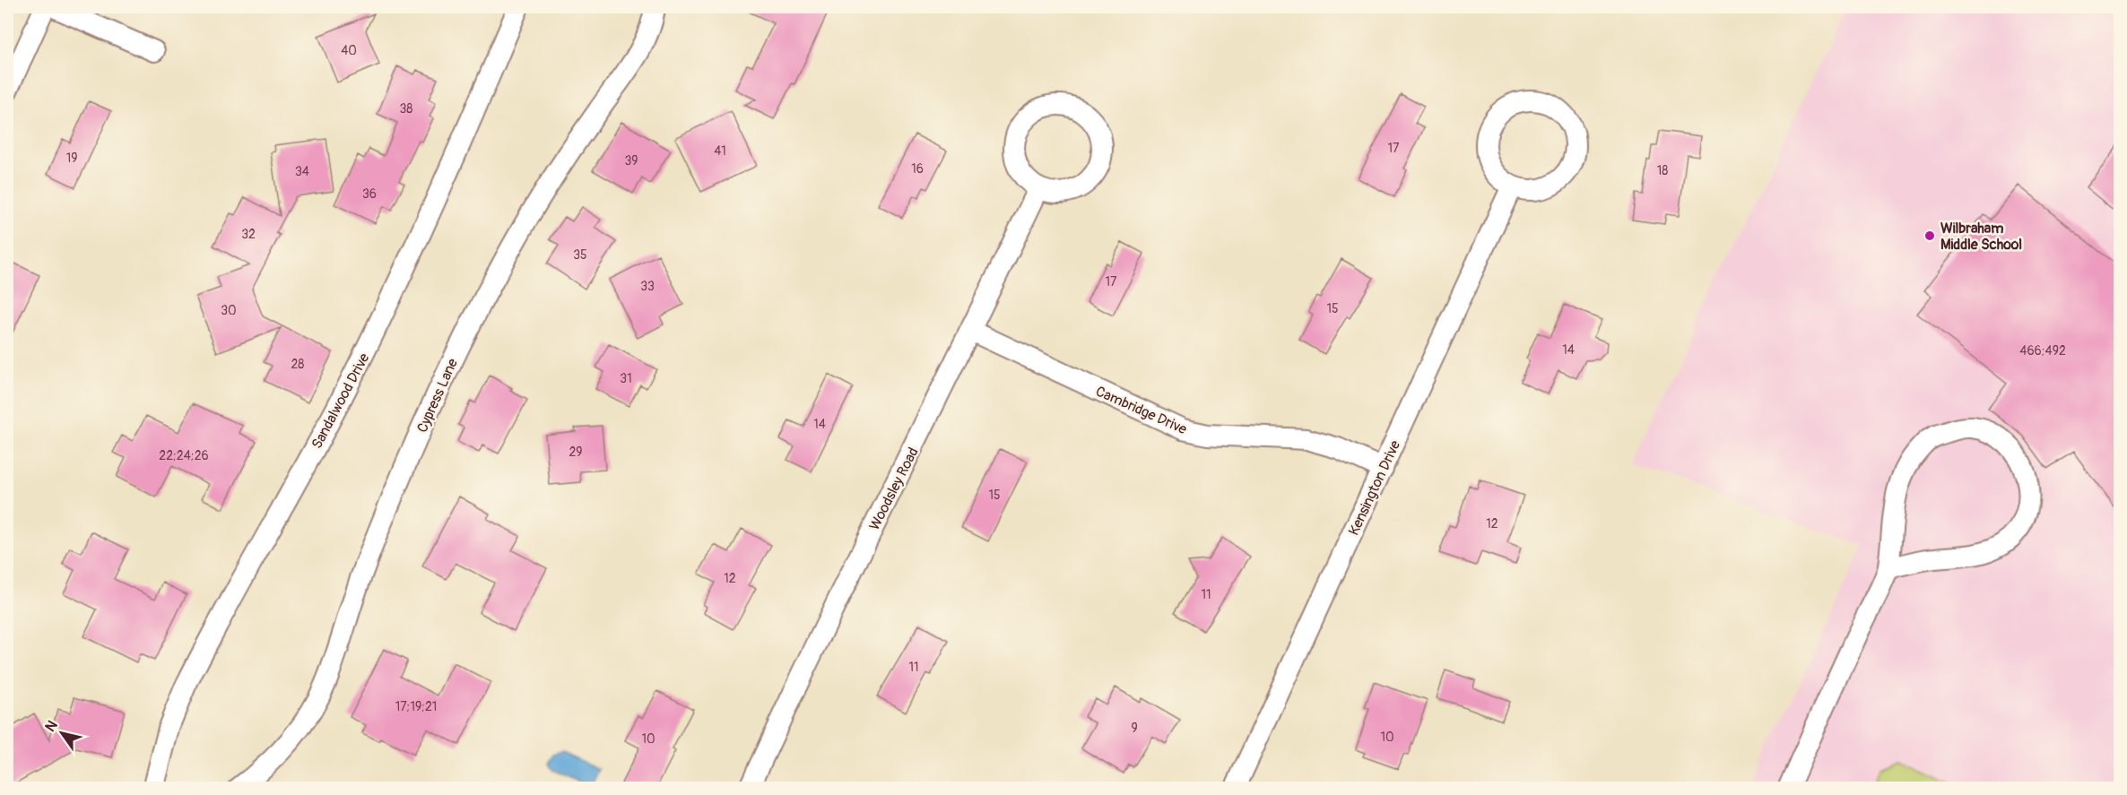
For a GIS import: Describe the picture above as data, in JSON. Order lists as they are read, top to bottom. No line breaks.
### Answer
{"streets":{"street":["Cypress Lane","Sandalwood Drive","Cambridge Drive","Kensington Drive","Woodsley Road"]},"crossings":[["Cambridge Drive","Kensington Drive"],["Cambridge Drive","Woodsley Road"]],"places":["Wilbraham Middle School"],"house_numbers":["40","38","17","41","19","39","16","18","34","36","32","35","17","33","15","30","14","466;492","28","31","14","29","22;24;26","15","12","12","11","11","17;19;21","9","10","10"],"north":"top left"}
